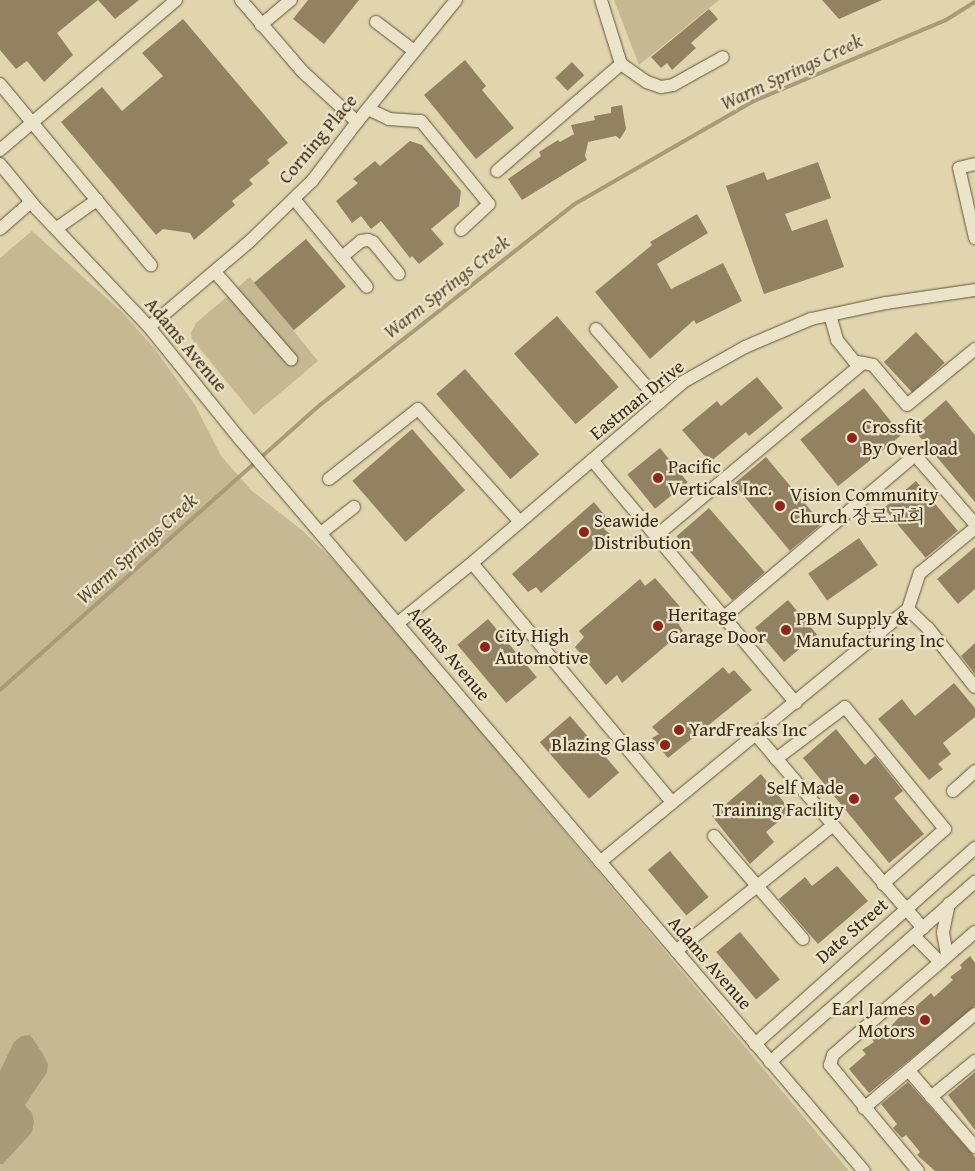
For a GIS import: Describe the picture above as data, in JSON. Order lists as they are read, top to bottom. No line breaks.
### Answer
{"streets":{"street":["Corning Place","Adams Avenue","Eastman Drive","Date Street"]},"crossings":[["Corning Place","Adams Avenue"],["Adams Avenue","Eastman Drive"],["Adams Avenue","Date Street"]],"water":["Warm Springs Creek"],"places":["Crossfit By Overload","Pacific Verticals Inc.","Vision Community Church 장로교회","Seawide Distribution","Heritage Garage Door","PBM Supply & Manufacturing Inc","City High Automotive","YardFreaks Inc","Blazing Glass","Self Made Training Facility","Earl James Motors"]}
